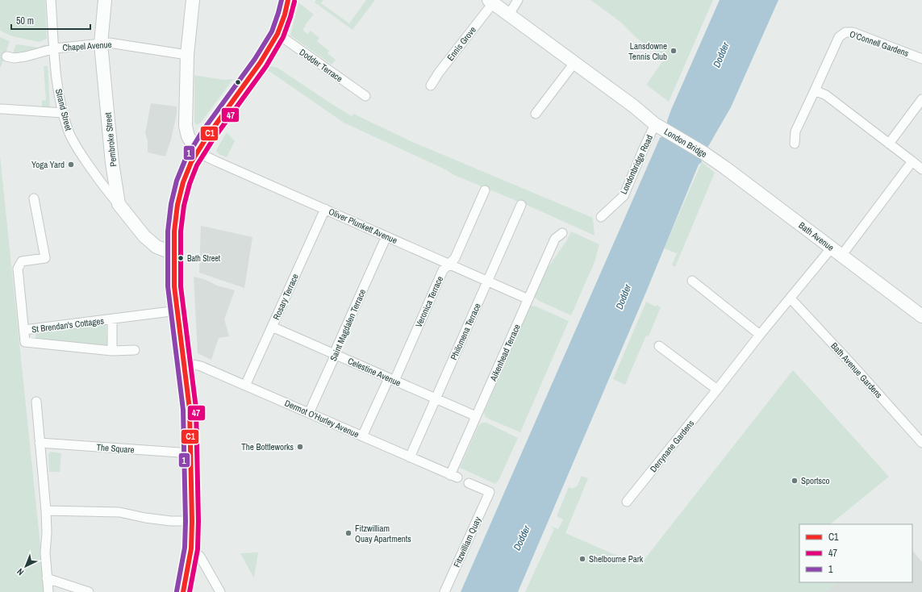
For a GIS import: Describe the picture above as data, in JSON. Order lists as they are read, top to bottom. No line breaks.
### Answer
{"streets":{"main road":["Pembroke Street","London Bridge","Londonbridge Road","Bath Avenue"],"street":["Ennis Grove","O'Connell Gardens","Chapel Avenue","Dodder Terrace","Strand Street","Oliver Plunkett Avenue","Rosary Terrace","Veronica Terrace","St Brendan's Cottages","Saint Magdalen Terrace","Philomena Terrace","Aikenhead Terrace","Bath Avenue Gardens","Celestine Avenue","Dermot O'Hurley Avenue","Derrynane Gardens","The Square","Fitzwilliam Quay"]},"crossings":[["Ennis Grove","Londonbridge Road"],["Chapel Avenue","Strand Street"],["Chapel Avenue","Pembroke Street"],["Strand Street","Pembroke Street"],["London Bridge","Londonbridge Road"],["London Bridge","Bath Avenue"],["Oliver Plunkett Avenue","Rosary Terrace"],["Oliver Plunkett Avenue","Veronica Terrace"],["Oliver Plunkett Avenue","Saint Magdalen Terrace"],["Oliver Plunkett Avenue","Philomena Terrace"],["Oliver Plunkett Avenue","Aikenhead Terrace"],["Bath Avenue","Derrynane Gardens"],["Rosary Terrace","Celestine Avenue"],["Rosary Terrace","Dermot O'Hurley Avenue"],["Veronica Terrace","Celestine Avenue"],["Veronica Terrace","Dermot O'Hurley Avenue"],["Saint Magdalen Terrace","Celestine Avenue"],["Saint Magdalen Terrace","Dermot O'Hurley Avenue"],["Philomena Terrace","Celestine Avenue"],["Philomena Terrace","Dermot O'Hurley Avenue"],["Aikenhead Terrace","Celestine Avenue"],["Aikenhead Terrace","Dermot O'Hurley Avenue"],["Bath Avenue Gardens","Derrynane Gardens"]],"water":["Dodder"],"places":["Lansdowne Tennis Club","Yoga Yard","Bath Street","The Bottleworks","Sportsco","Fitzwilliam Quay Apartments","Shelbourne Park"],"lines":["transit line C1","transit line 1","transit line 47"],"legend":["C1","47","1"],"scale_bar":"50 m","north":"bottom left"}
